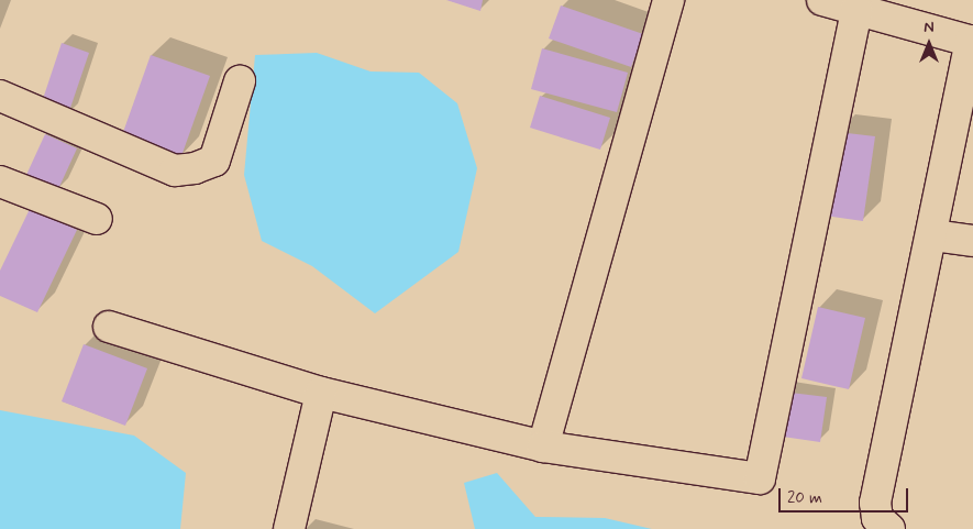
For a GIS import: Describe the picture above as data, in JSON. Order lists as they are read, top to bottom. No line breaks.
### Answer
{"scale_bar":"20 m","north":"top"}
